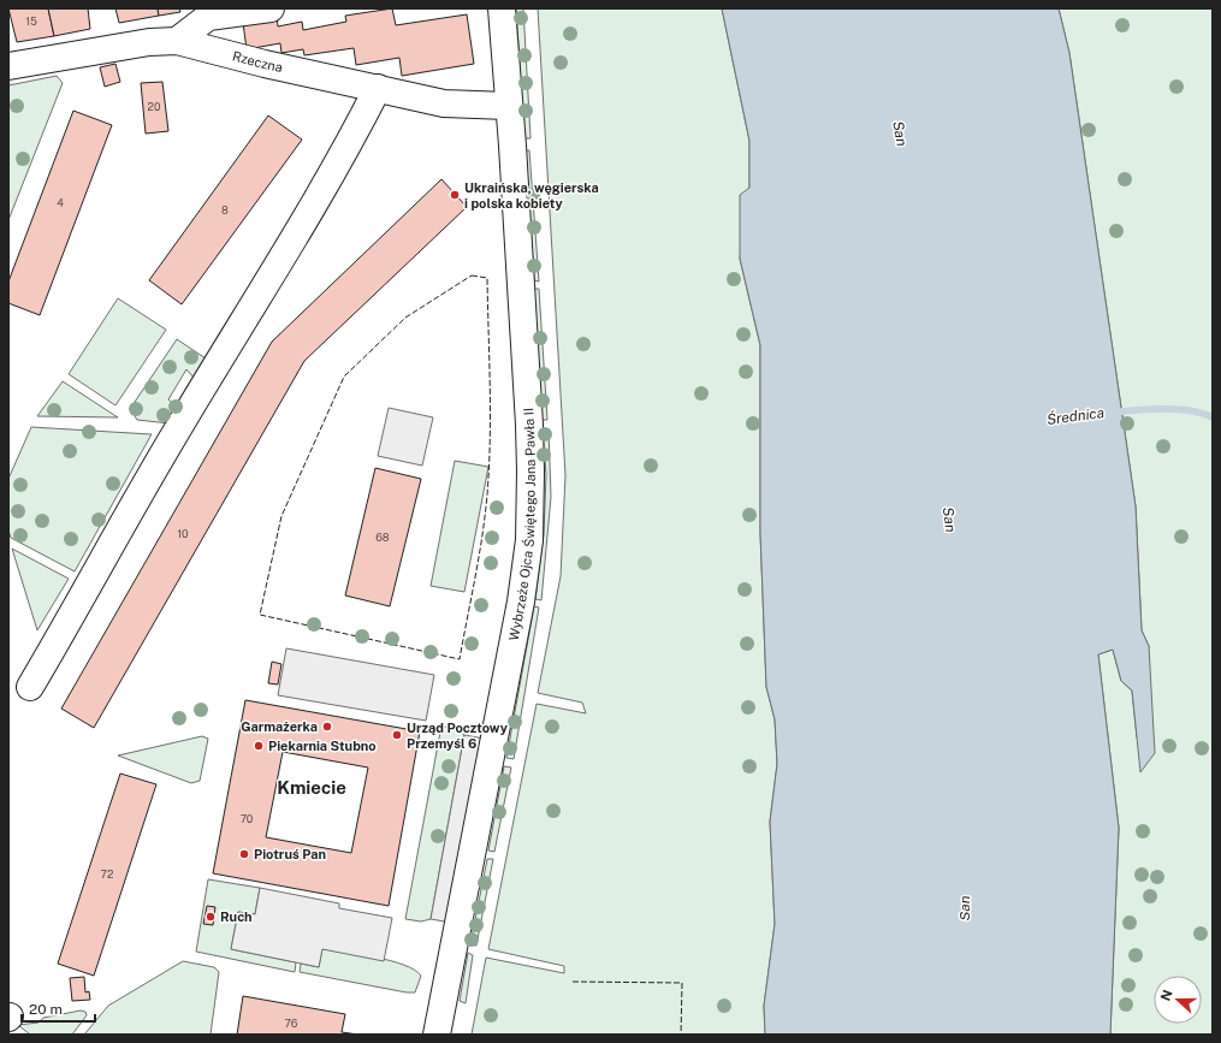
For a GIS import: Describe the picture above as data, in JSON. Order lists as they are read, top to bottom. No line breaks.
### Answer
{"streets":{"street":["Rzeczna","Wybrzeże Ojca Świętego Jana Pawła II"]},"crossings":[["Rzeczna","Wybrzeże Ojca Świętego Jana Pawła II"]],"districts":["Kmiecie"],"water":["San","Średnica"],"places":["Ukraińska, węgierska i polska kobiety","Garmażerka","Urząd Pocztowy Przemyśl 6","Piekarnia Stubno","Piotruś Pan","Ruch"],"house_numbers":["15","20","4","8","10","68","70","72","76"],"scale_bar":"20 m","north":"left"}
